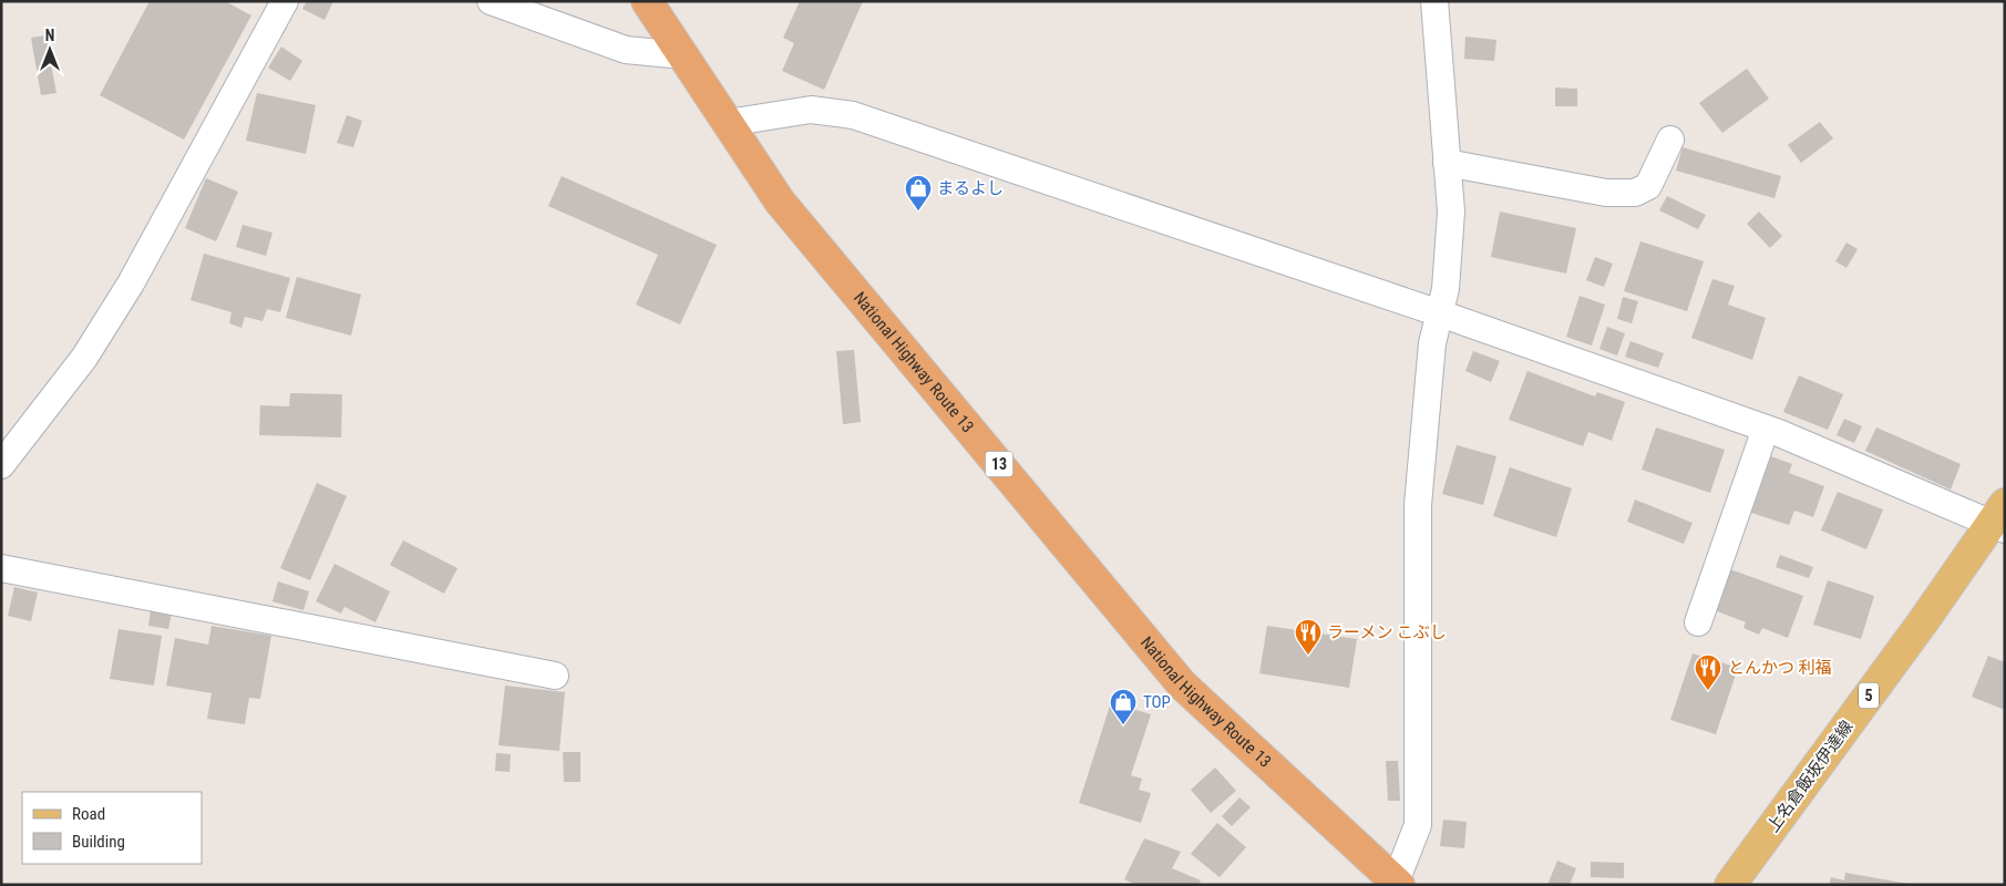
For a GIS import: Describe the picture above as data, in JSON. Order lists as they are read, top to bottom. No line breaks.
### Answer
{"streets":{"highway":["National Highway Route 13","13"],"main road":["5","上名倉飯坂伊達線"]},"places":{"shop":["まるよし","TOP"],"restaurant":["ラーメン こぶし","とんかつ 利福"]},"legend":["Road","Building"],"north":"top"}
